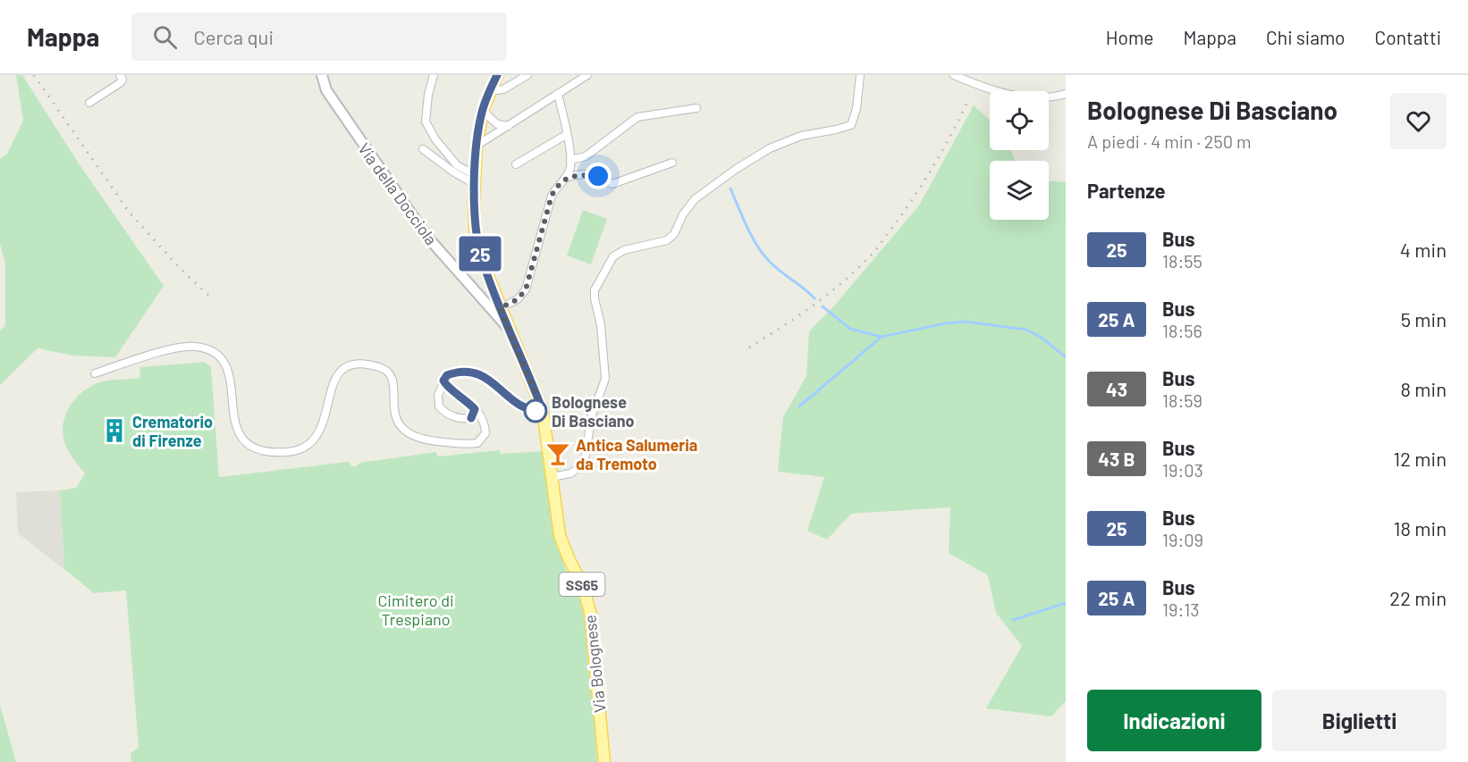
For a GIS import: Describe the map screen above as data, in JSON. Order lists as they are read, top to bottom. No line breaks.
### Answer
{"streets":{"main road":["SS65","Via Bolognese"],"street":["Via della Docciola"]},"crossings":[["Via della Docciola","Via Bolognese"]],"parks":["Cimitero di Trespiano"],"places":{"other":["Bolognese Di Basciano"],"building":["Crematorio di Firenze"],"bar":["Antica Salumeria da Tremoto"]},"lines":["bus line 25"],"page":{"header":"Mappa","search":"Cerca qui","nav":["Home","Mappa","Chi siamo","Contatti"],"on_map":"25","heading":[["Bolognese Di Basciano","A piedi · 4 min · 250 m"],"Partenze"],"list":[{"mark":"25","name":"Bus","note":"18:55","value":"4 min"},{"mark":"25 A","name":"Bus","note":"18:56","value":"5 min"},{"mark":"43","name":"Bus","note":"18:59","value":"8 min"},{"mark":"43 B","name":"Bus","note":"19:03","value":"12 min"},{"mark":"25","name":"Bus","note":"19:09","value":"18 min"},{"mark":"25 A","name":"Bus","note":"19:13","value":"22 min"}],"buttons":["Indicazioni","Biglietti"]}}
